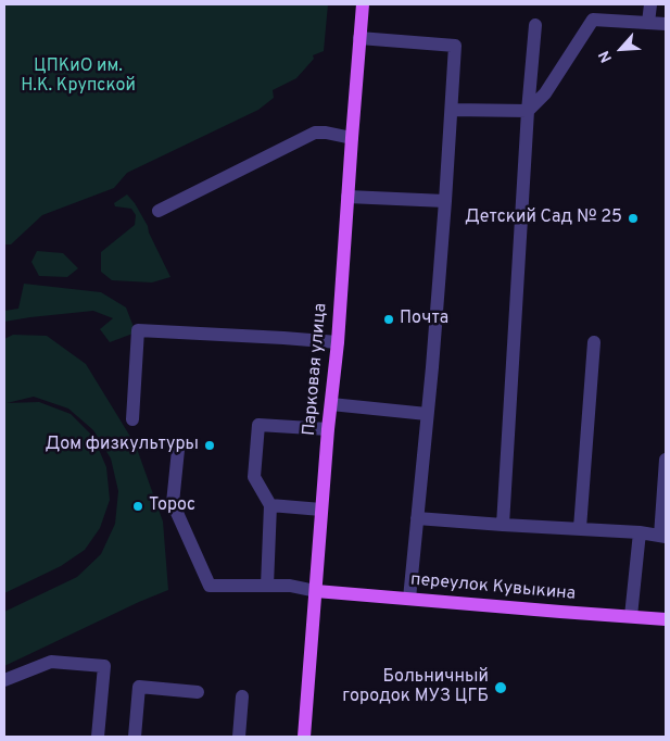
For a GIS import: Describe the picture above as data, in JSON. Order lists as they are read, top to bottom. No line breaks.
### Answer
{"streets":{"main road":["Парковая улица","переулок Кувыкина"]},"crossings":[["Парковая улица","переулок Кувыкина"]],"parks":["ЦПКиО им. Н.К. Крупской"],"places":["Детский Сад № 25","Почта","Дом физкультуры","Торос","Больничный городок МУЗ ЦГБ"],"north":"bottom left"}
